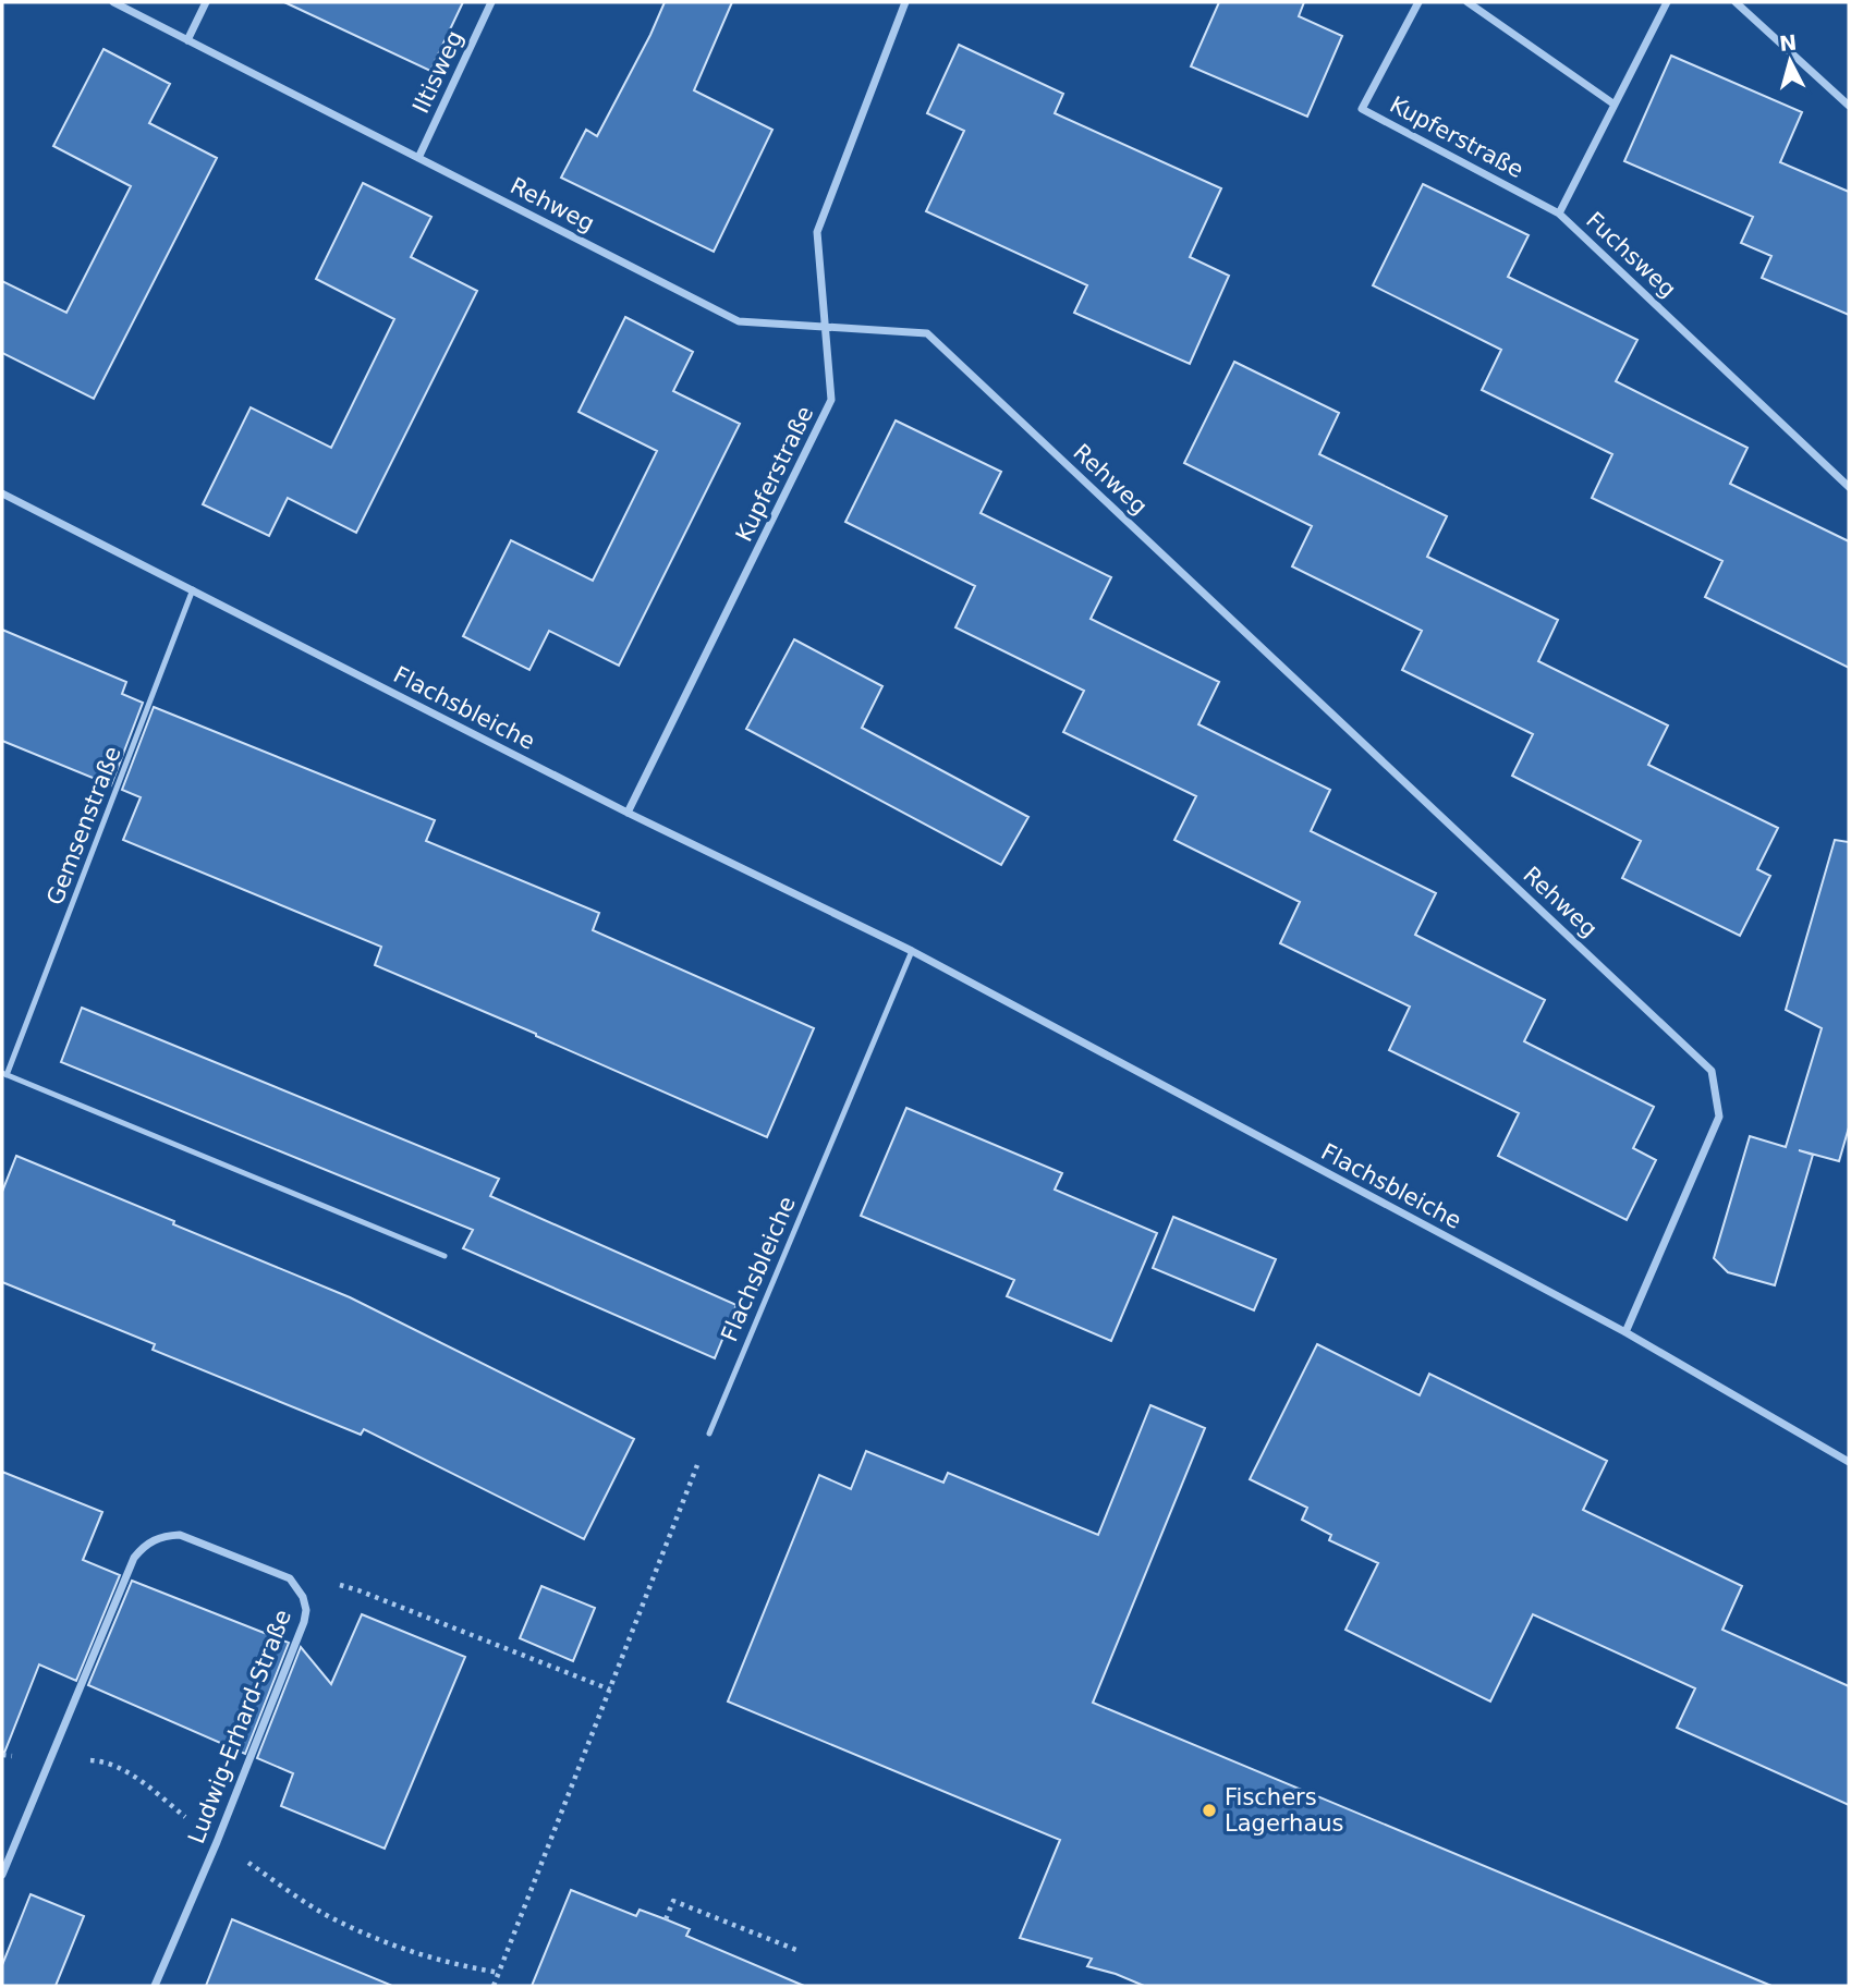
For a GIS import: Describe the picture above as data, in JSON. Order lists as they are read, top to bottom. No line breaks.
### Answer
{"streets":{"street":["Iltisweg","Kupferstraße","Rehweg","Fuchsweg","Flachsbleiche","Ludwig-Erhard-Straße"],"lane":["Gemsenstraße"]},"crossings":[["Iltisweg","Rehweg"],["Kupferstraße","Rehweg"],["Kupferstraße","Fuchsweg"],["Kupferstraße","Flachsbleiche"],["Rehweg","Flachsbleiche"],["Flachsbleiche","Gemsenstraße"]],"places":["Fischers Lagerhaus"],"north":"top"}
